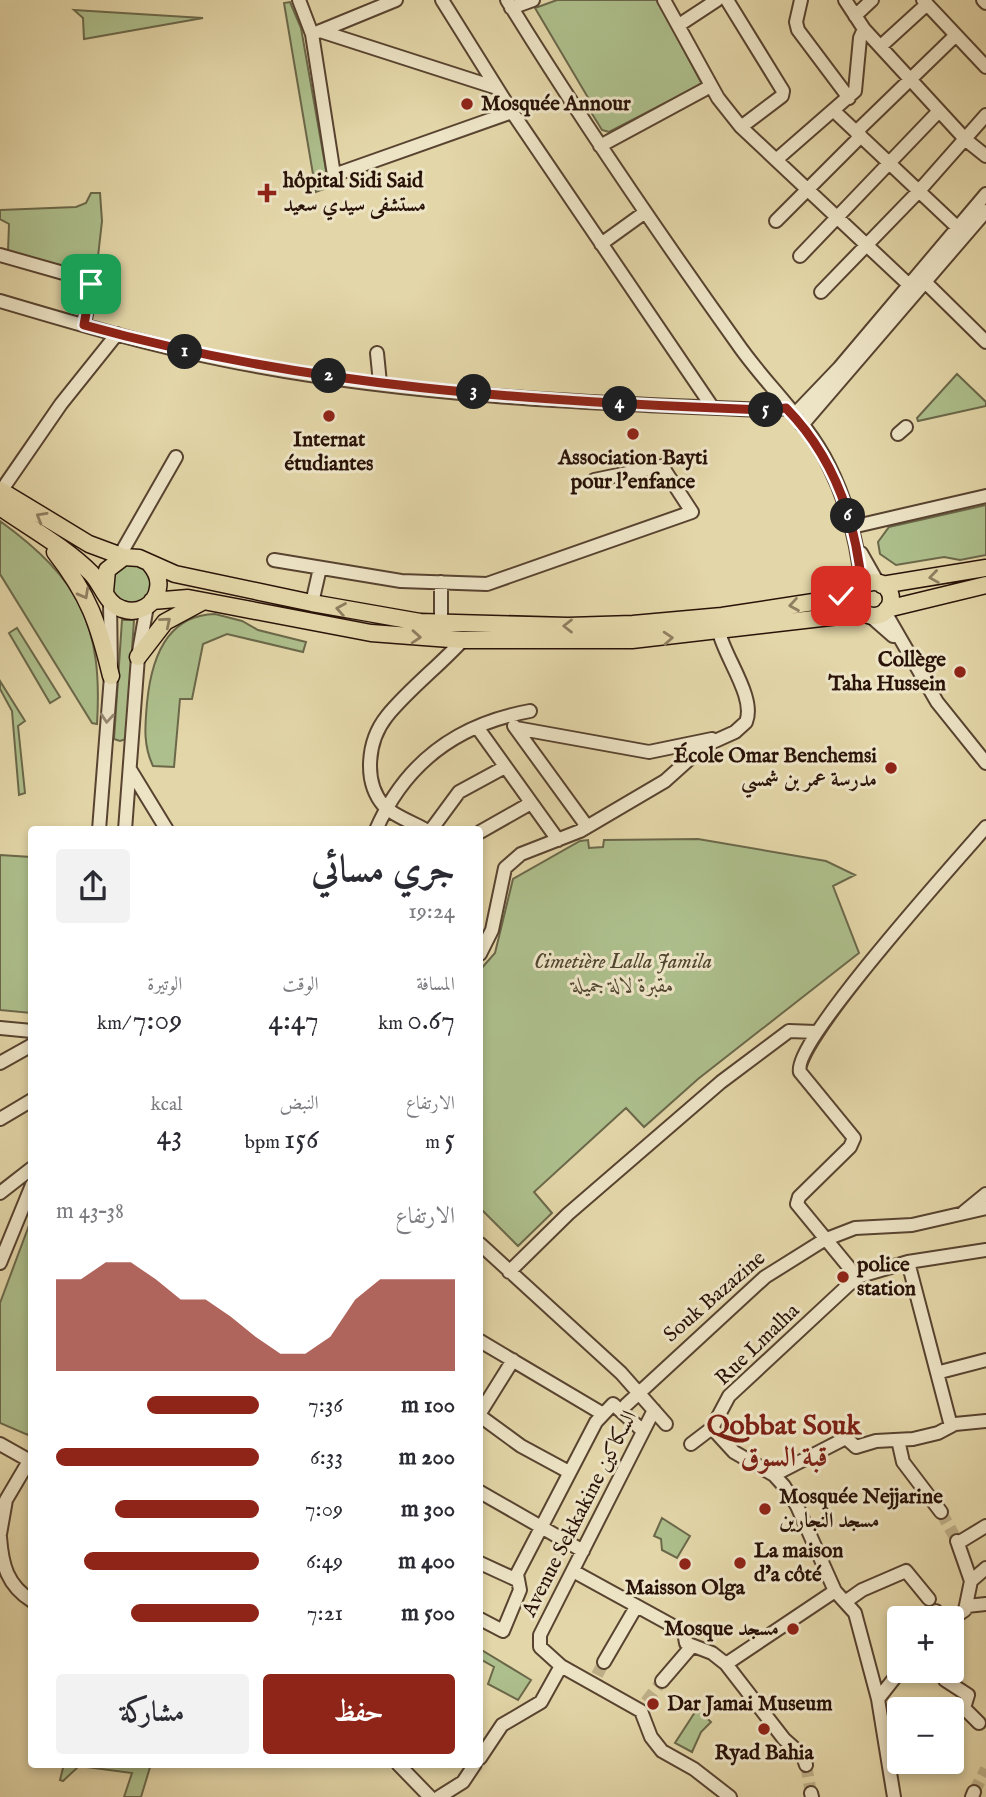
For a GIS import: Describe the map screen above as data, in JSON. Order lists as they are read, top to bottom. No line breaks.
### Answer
{"streets":{"street":["Souk Bazazine","Rue Lmalha","Avenue Sekkakine السكاكين"]},"districts":["Qobbat Souk قبة السوق"],"parks":["Cimetière Lalla Jamila مقبرة لالة جميلة"],"places":{"other":["Mosquée Annour","Internat étudiantes","Association Bayti pour l'enfance","Collège Taha Hussein","École Omar Benchemsi مدرسة عمر بن شمسي","police station","Mosquée Nejjarine مسجد النجارين","La maison d'a côté","Maisson Olga","Mosque مسجد","Dar Jamai Museum","Ryad Bahia"],"health":["hôpital Sidi Said مستشفى سيدي سعيد"]},"page":{"pins":["1","2","3","4","5","6"],"heading":["جري مسائي","19:24"],"stats":[["المسافة","0.67 km"],["الوقت","4:47"],["الوتيرة","7:09 /km"],["الارتفاع","5 m"],["النبض","156 bpm"],["kcal","43"]],"chart":["الارتفاع","38–43 m"],"list":[{"name":"100 m","note":"7:36"},{"name":"200 m","note":"6:33"},{"name":"300 m","note":"7:09"},{"name":"400 m","note":"6:49"},{"name":"500 m","note":"7:21"}],"map_buttons":["+","−"],"buttons":["حفظ","مشاركة"]}}
